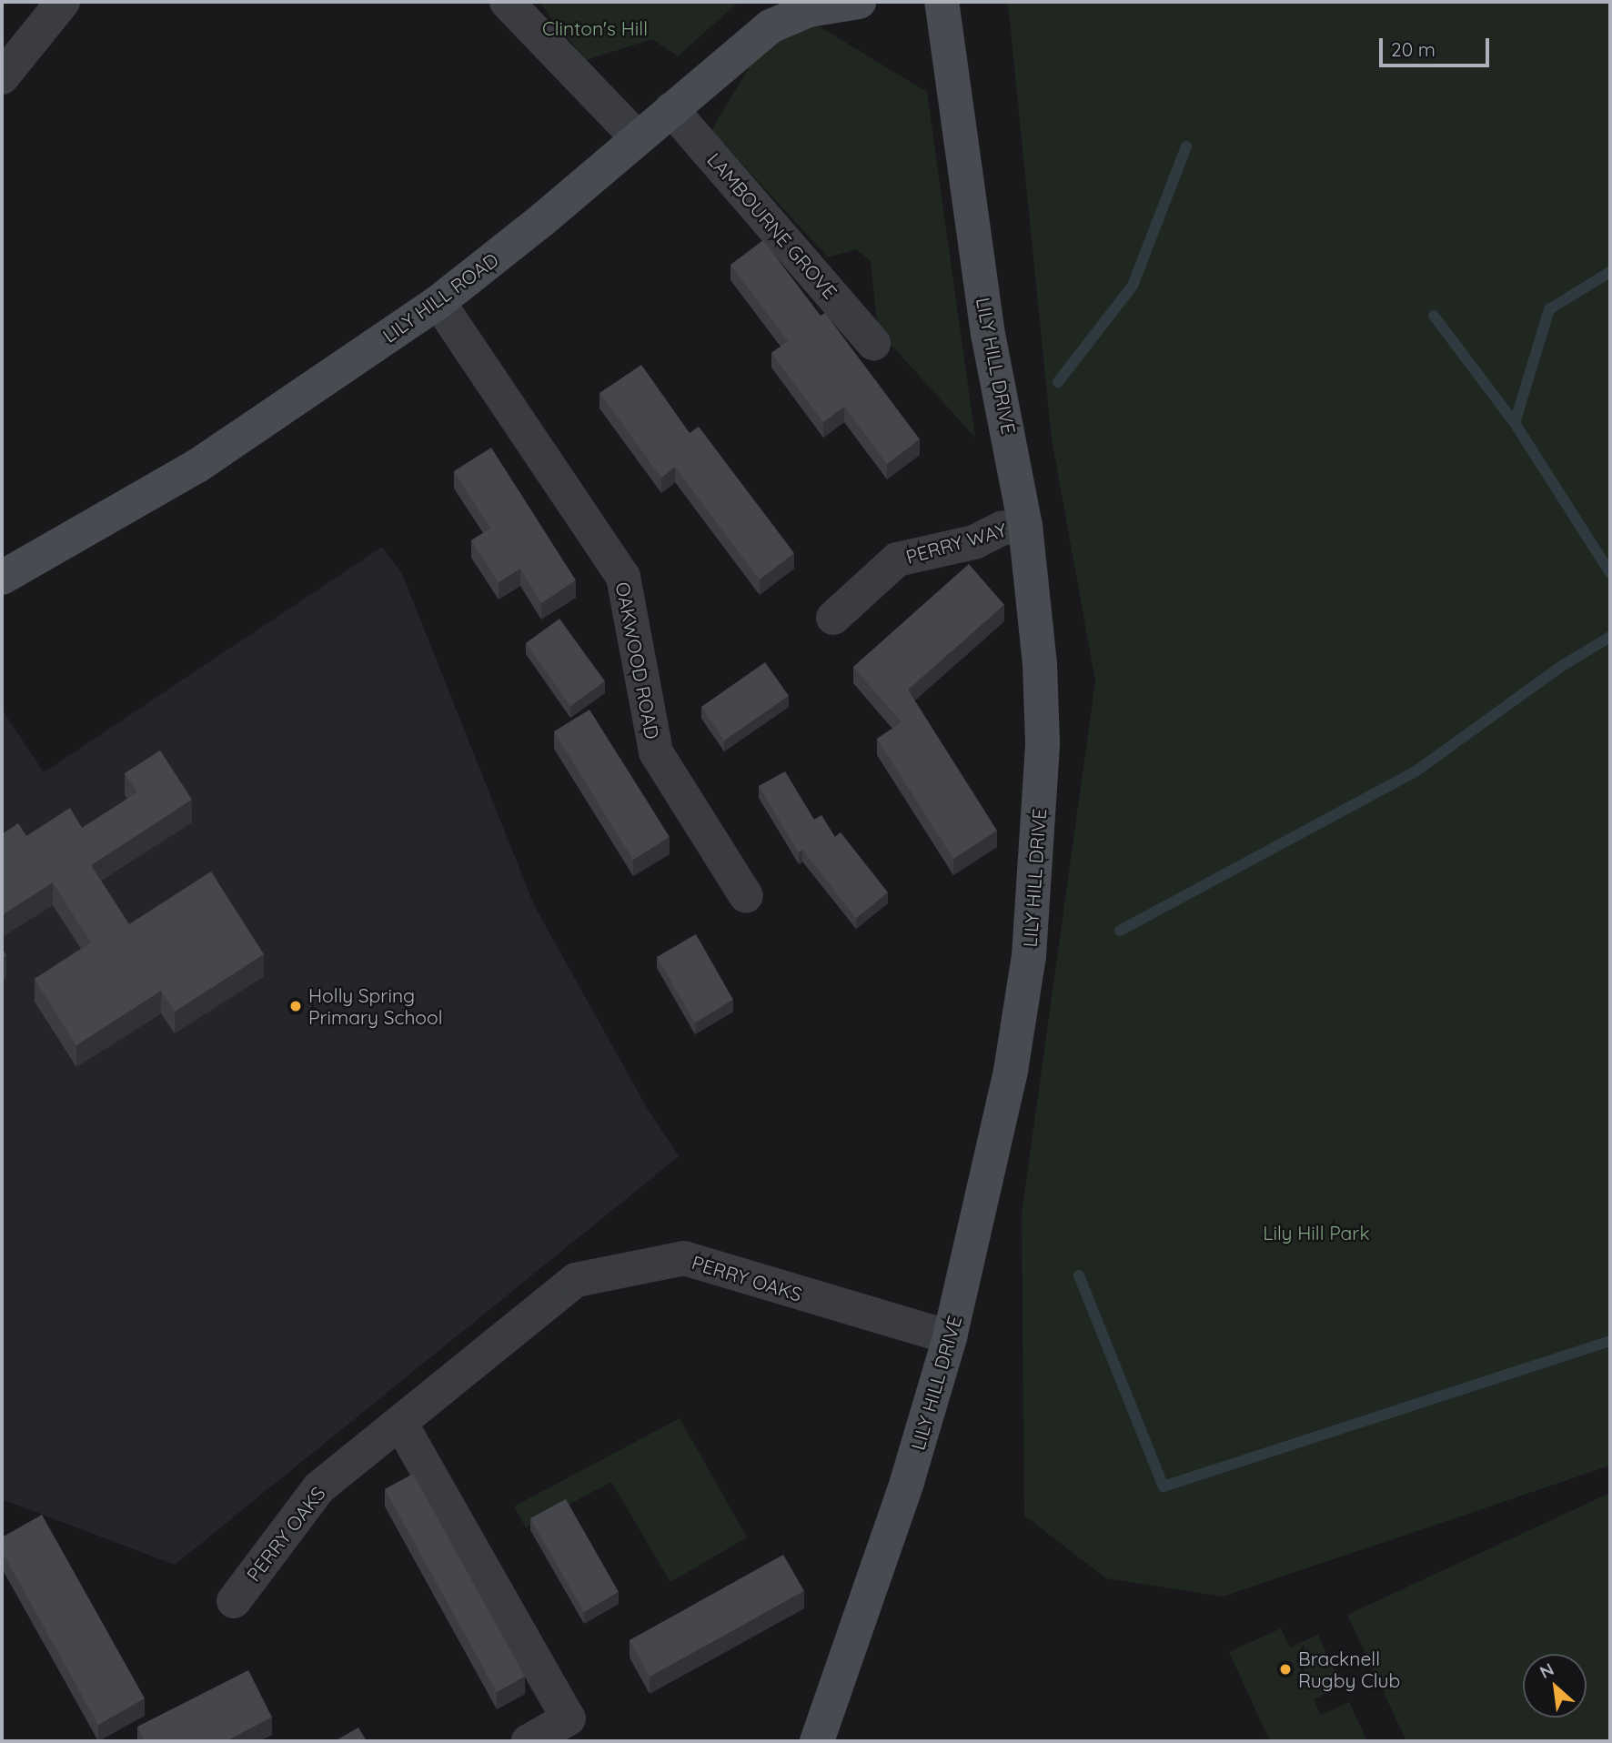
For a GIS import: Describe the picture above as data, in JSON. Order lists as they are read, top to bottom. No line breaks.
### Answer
{"streets":{"street":["LAMBOURNE GROVE","LILY HILL ROAD","LILY HILL DRIVE","PERRY WAY","OAKWOOD ROAD","PERRY OAKS"]},"crossings":[["LAMBOURNE GROVE","LILY HILL ROAD"],["LILY HILL ROAD","OAKWOOD ROAD"],["LILY HILL DRIVE","PERRY WAY"],["LILY HILL DRIVE","PERRY OAKS"]],"parks":["Clinton's Hill","Lily Hill Park"],"places":["Holly Spring Primary School","Bracknell Rugby Club"],"scale_bar":"20 m","north":"top left"}
